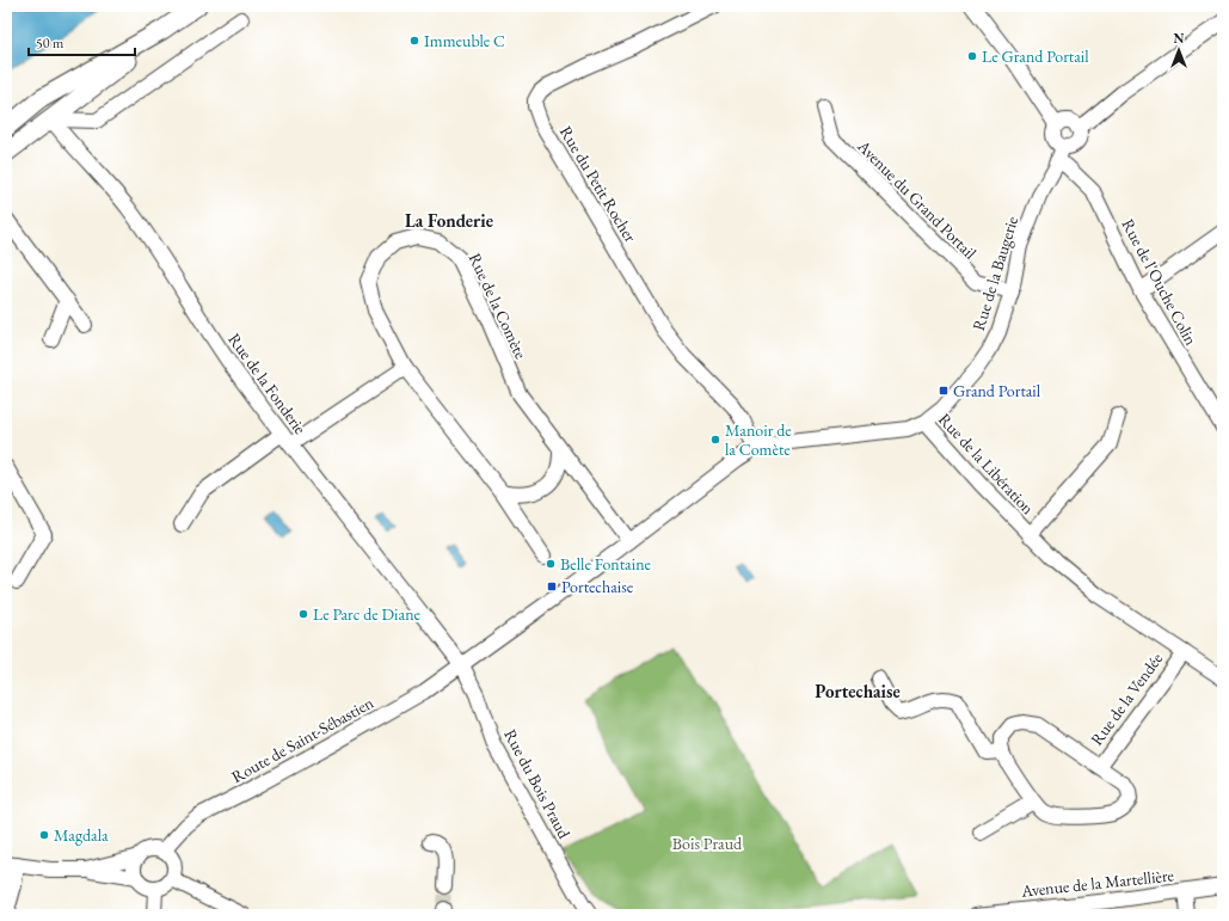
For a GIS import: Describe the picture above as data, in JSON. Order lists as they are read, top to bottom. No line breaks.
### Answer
{"streets":{"street":["Rue du Petit Rocher","Avenue du Grand Portail","Rue de la Baugerie","Rue de l'Ouche Colin","Rue de la Comète","Rue de la Fonderie","Rue de la Libération","Rue de la Vendée","Route de Saint-Sébastien","Rue du Bois Praud","Avenue de la Martellière"]},"crossings":[["Rue du Petit Rocher","Rue de la Libération"],["Avenue du Grand Portail","Rue de la Baugerie"],["Rue de la Baugerie","Rue de l'Ouche Colin"],["Rue de la Baugerie","Rue de la Libération"],["Rue de la Comète","Rue de la Libération"],["Rue de la Fonderie","Rue de la Libération"],["Rue de la Fonderie","Route de Saint-Sébastien"],["Rue de la Fonderie","Rue du Bois Praud"],["Rue de la Libération","Rue de la Vendée"],["Rue de la Libération","Route de Saint-Sébastien"],["Rue de la Libération","Rue du Bois Praud"],["Route de Saint-Sébastien","Rue du Bois Praud"]],"districts":["La Fonderie","Portechaise"],"parks":["Bois Praud"],"places":{"other":["Immeuble C","Le Grand Portail","Manoir de la Comète","Belle Fontaine","Le Parc de Diane","Magdala"],"transit":["Grand Portail","Portechaise"]},"scale_bar":"50 m","north":"top"}
